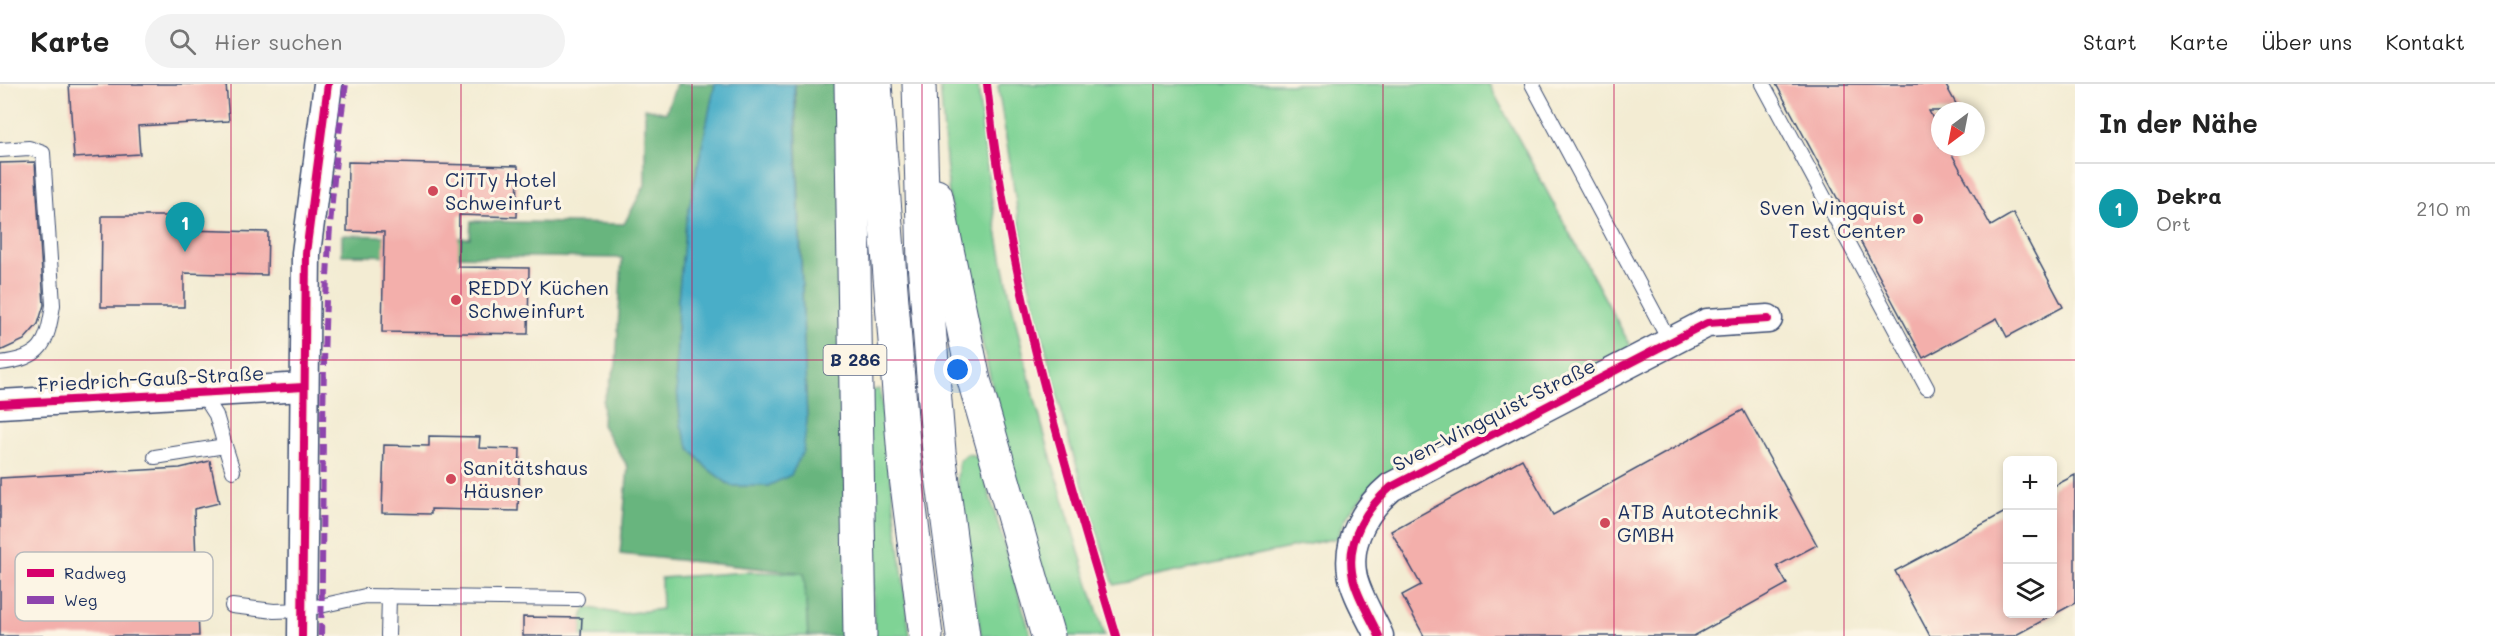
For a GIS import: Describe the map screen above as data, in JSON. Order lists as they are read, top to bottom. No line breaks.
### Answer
{"streets":{"highway":["B 286"],"street":["Friedrich-Gauß-Straße","Sven-Wingquist-Straße"]},"places":["CiTTy Hotel Schweinfurt","Sven Wingquist Test Center","REDDY Küchen Schweinfurt","Sanitätshaus Häusner","ATB Autotechnik GMBH"],"legend":["Radweg","Weg"],"north":"bottom left","page":{"header":"Karte","search":"Hier suchen","nav":["Start","Karte","Über uns","Kontakt"],"heading":"In der Nähe","list":[{"mark":"1","name":"Dekra","note":"Ort","value":"210 m"}],"pins":"1","map_buttons":["+","−"]}}
